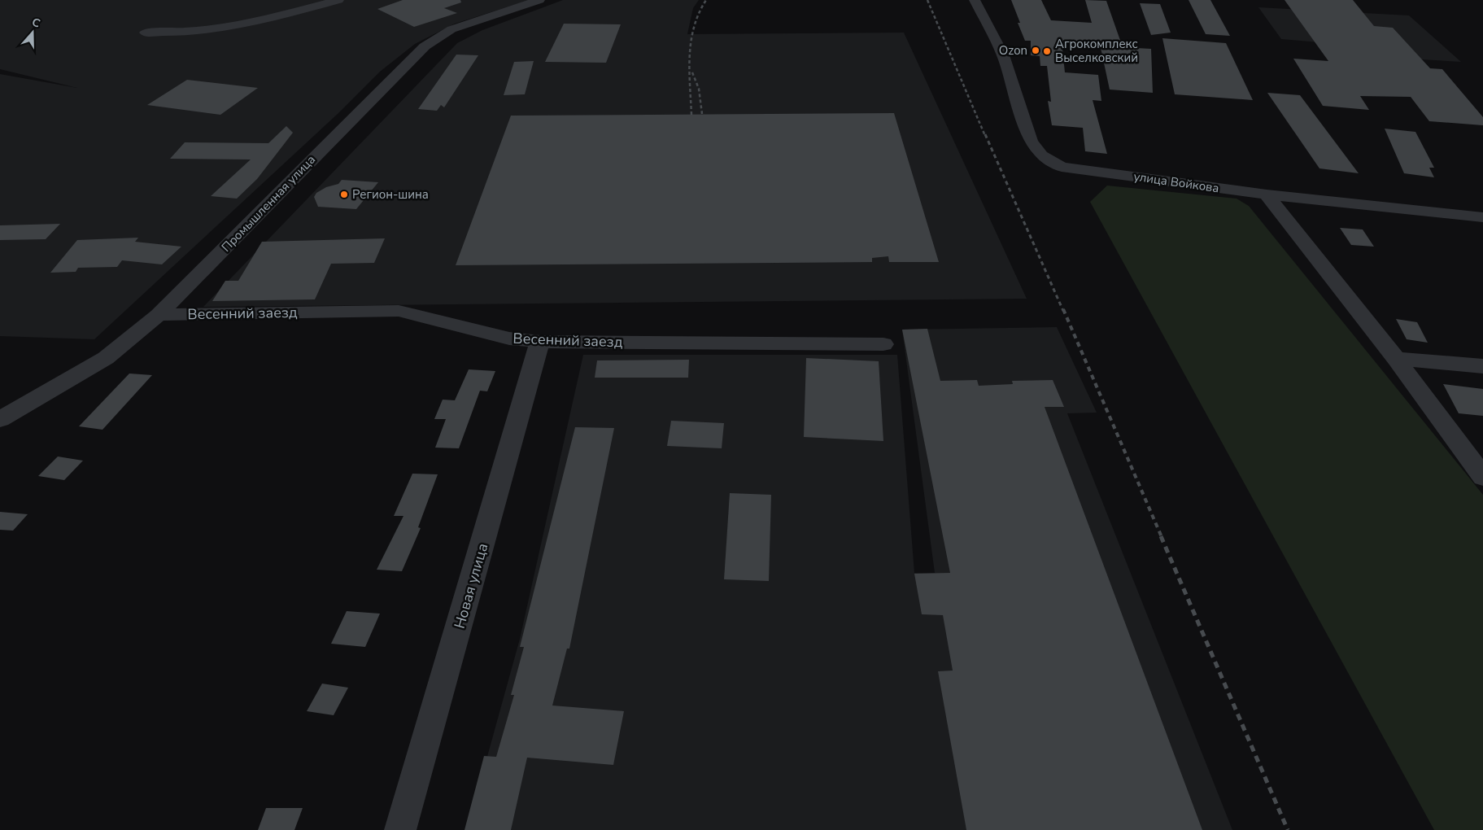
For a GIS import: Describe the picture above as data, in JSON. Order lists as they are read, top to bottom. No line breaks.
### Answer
{"streets":{"street":["улица Войкова","Промышленная улица","Весенний заезд","Новая улица"]},"crossings":[["Промышленная улица","Весенний заезд"],["Весенний заезд","Новая улица"]],"places":["Ozon","Агрокомплекс Выселковский","Регион-шина"],"north":"top"}
